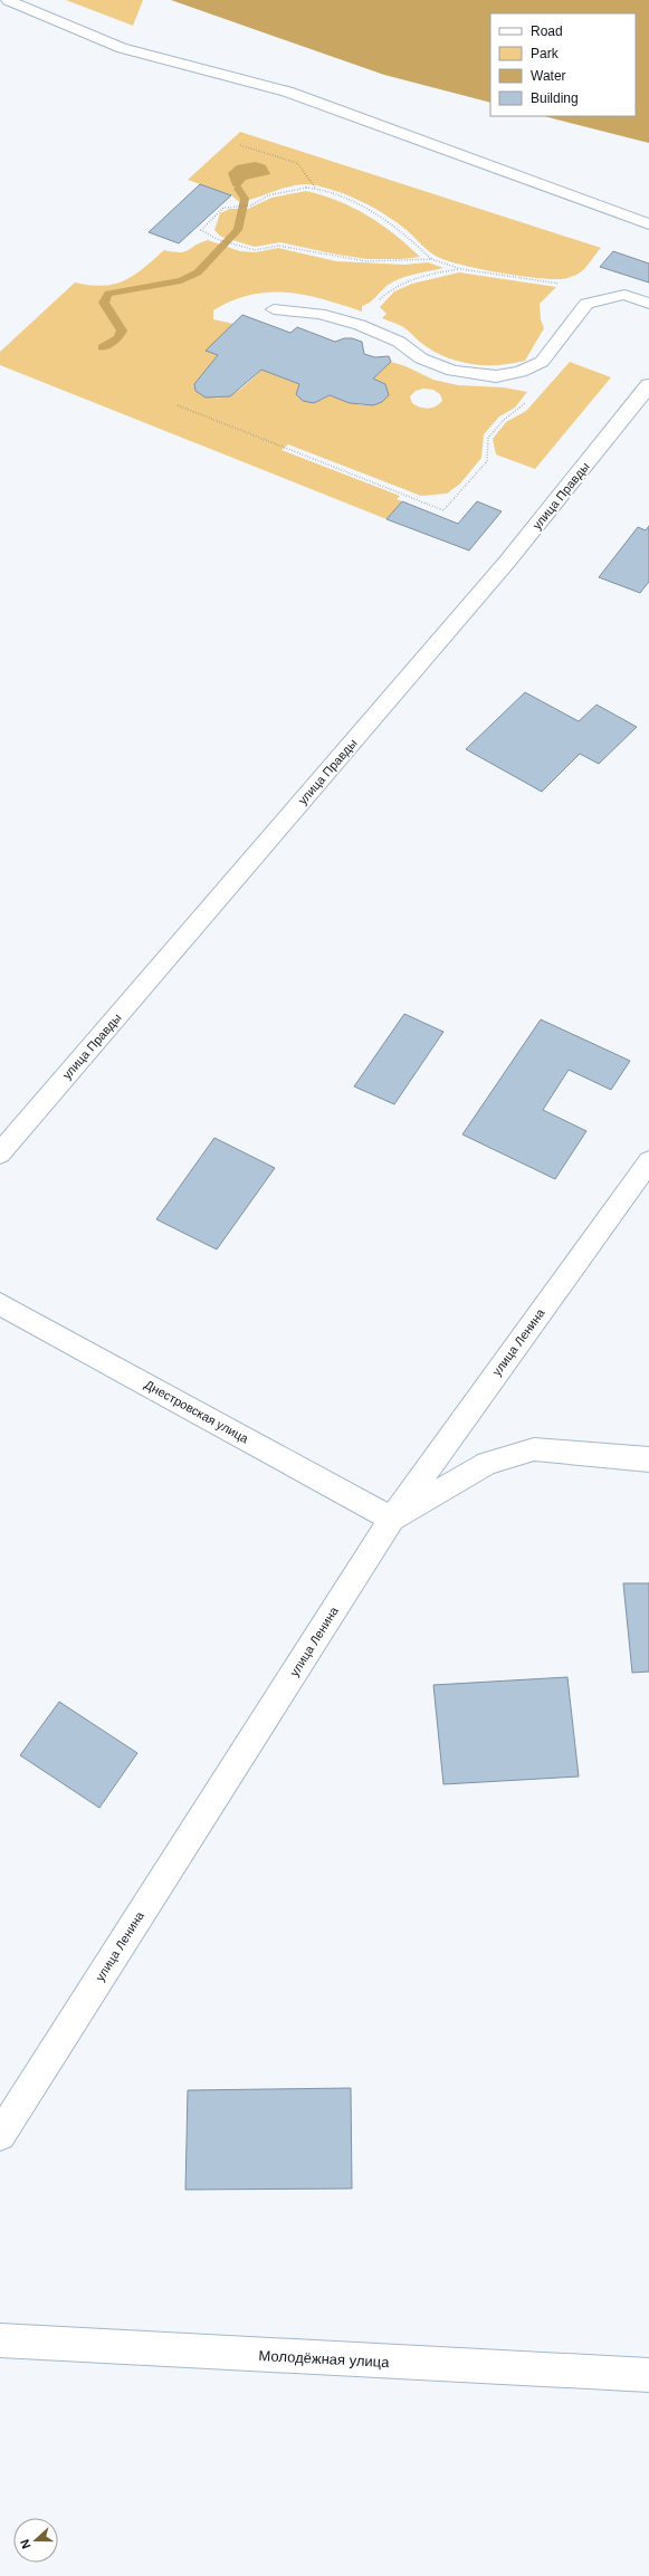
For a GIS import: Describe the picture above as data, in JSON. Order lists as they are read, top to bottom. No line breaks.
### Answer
{"streets":{"street":["улица Правды","улица Ленина","Днестровская улица","Молодёжная улица"]},"crossings":[["улица Ленина","Днестровская улица"]],"legend":["Road","Park","Water","Building"],"north":"left"}
